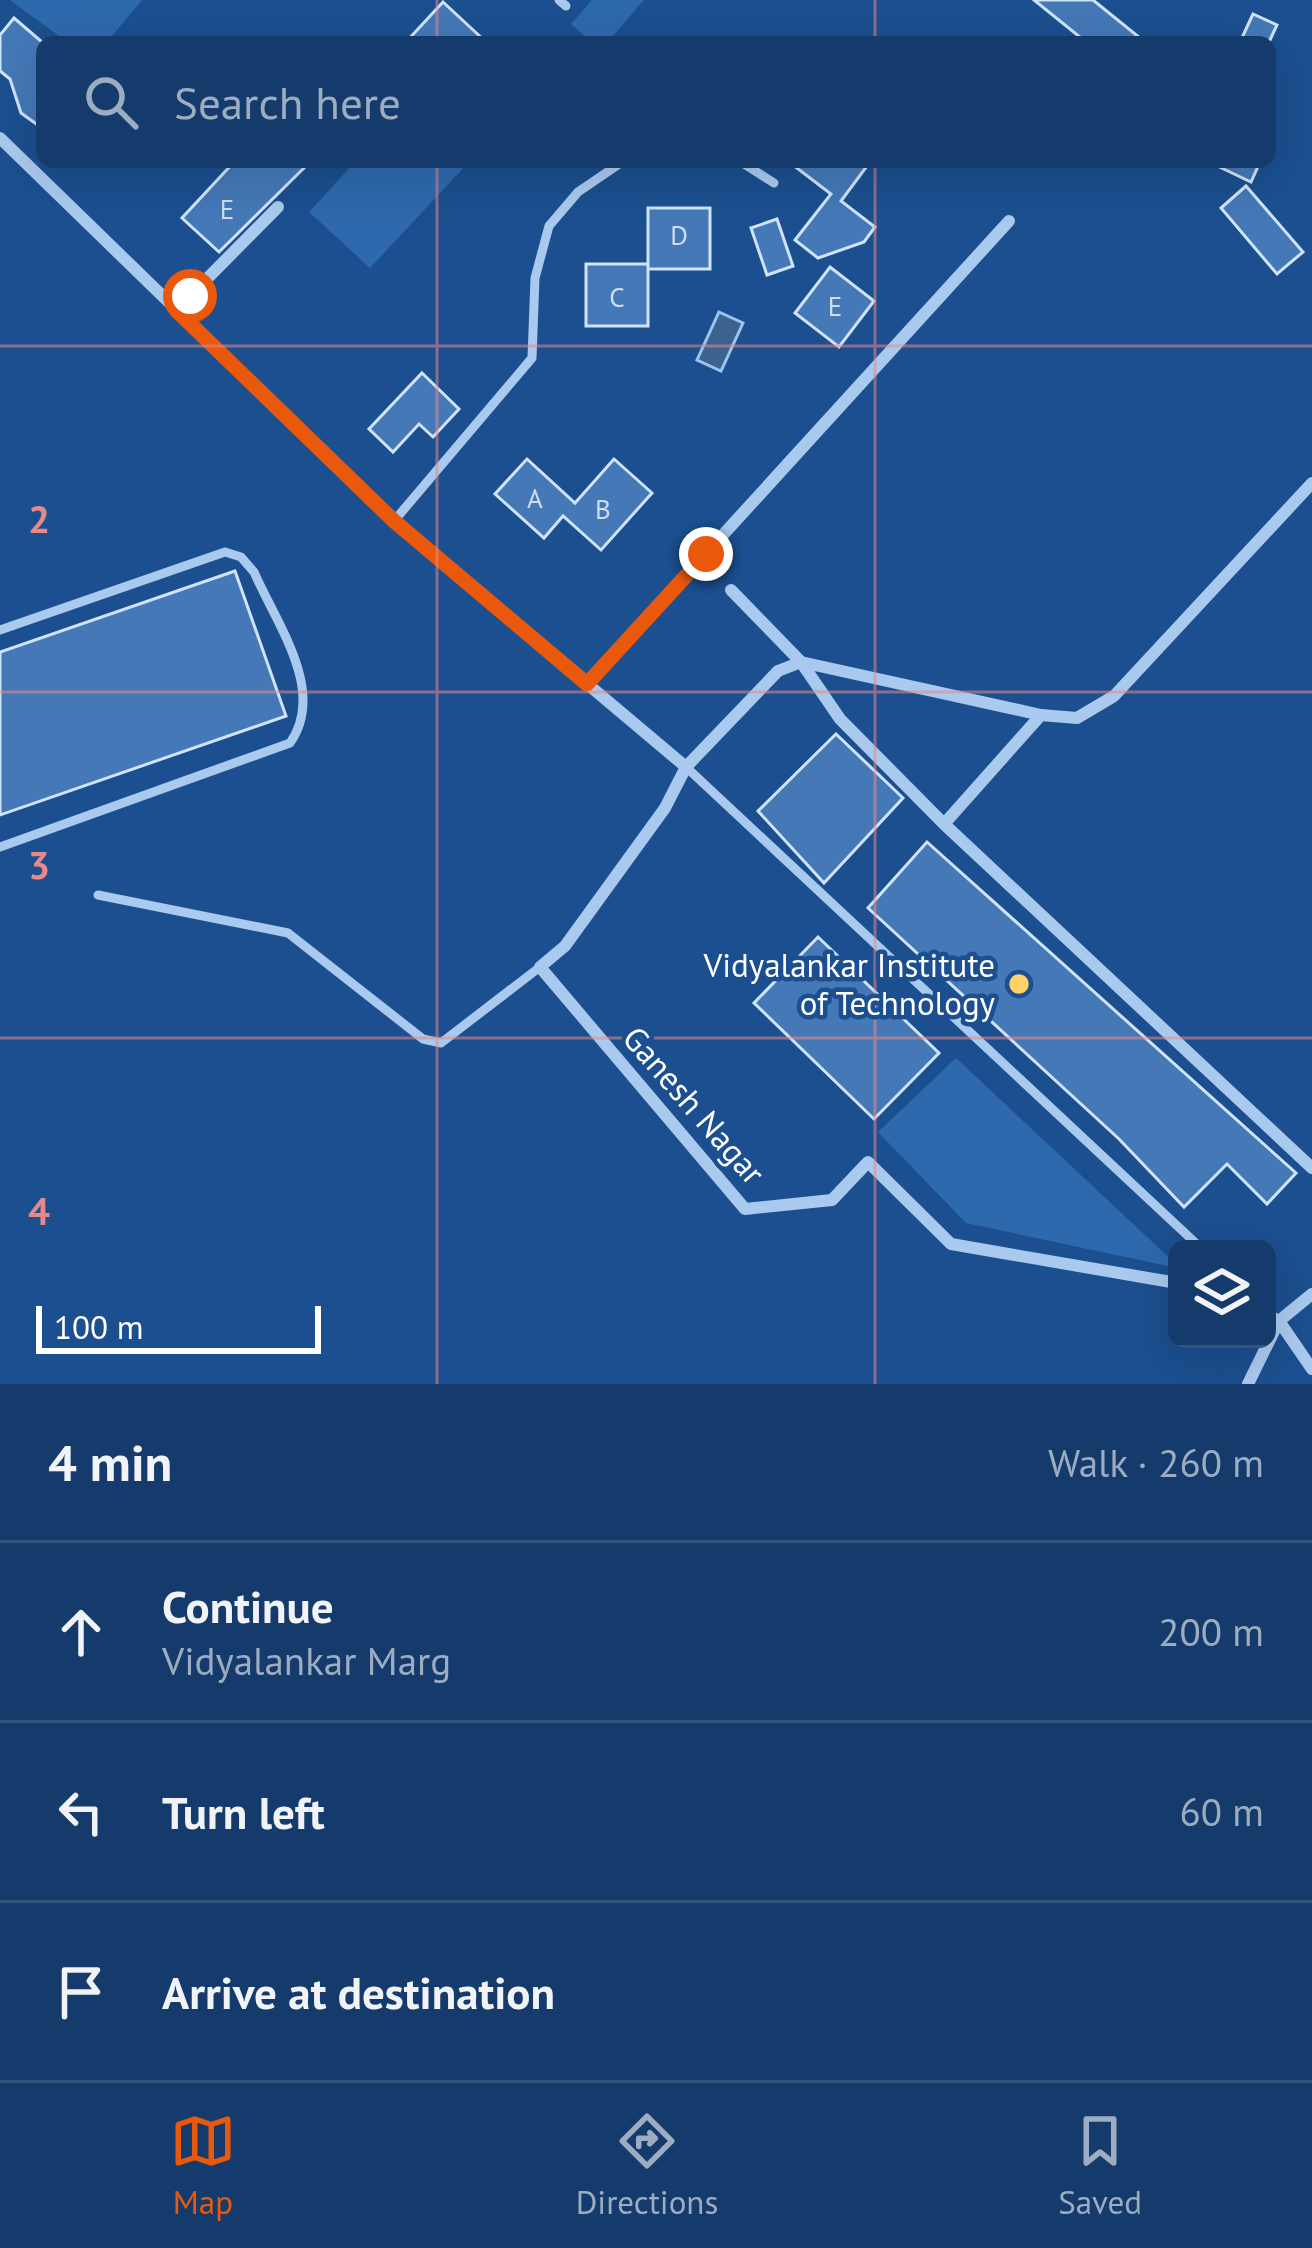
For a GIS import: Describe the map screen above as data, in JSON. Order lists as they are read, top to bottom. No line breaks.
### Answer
{"streets":{"street":["Ganesh Nagar"]},"places":["Vidyalankar Institute of Technology"],"house_numbers":["E","D","C","E","A","B"],"scale_bar":"100 m","page":{"search":"Search here","scale":"100 m","heading":["4 min","Walk · 260 m"],"list":[["Continue","Vidyalankar Marg","200 m"],["Turn left","60 m"],"Arrive at destination"],"nav":["Map","Directions","Saved"]},"grid":{"rows":["2","3","4"]}}
